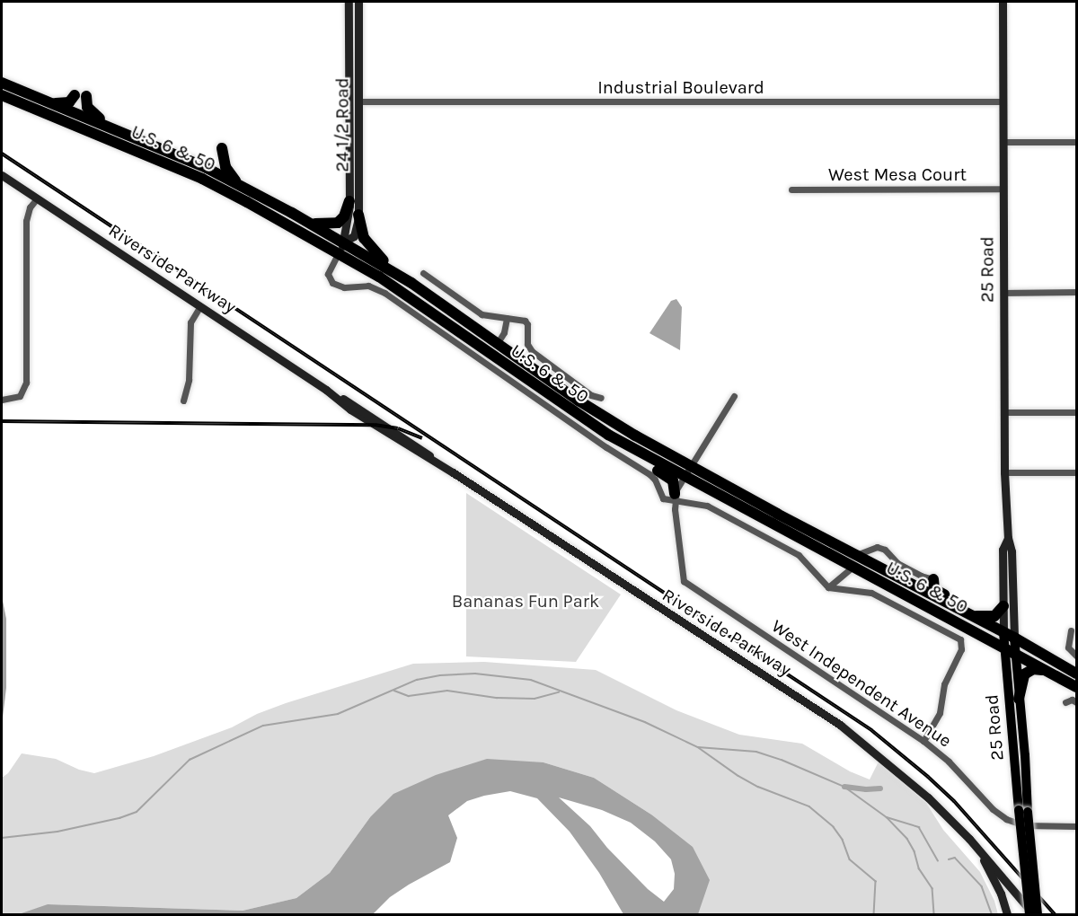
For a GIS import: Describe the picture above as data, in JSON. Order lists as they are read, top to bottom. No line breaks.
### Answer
{"streets":{"highway":["U.S. 6 & 50"],"main road":["24 1/2 Road","Riverside Parkway","25 Road"],"street":["Industrial Boulevard","West Mesa Court","West Independent Avenue"]},"crossings":[["Industrial Boulevard","24 1/2 Road"],["Industrial Boulevard","25 Road"],["24 1/2 Road","U.S. 6 & 50"],["U.S. 6 & 50","25 Road"],["West Mesa Court","25 Road"],["Riverside Parkway","25 Road"]],"parks":["Bananas Fun Park"]}
